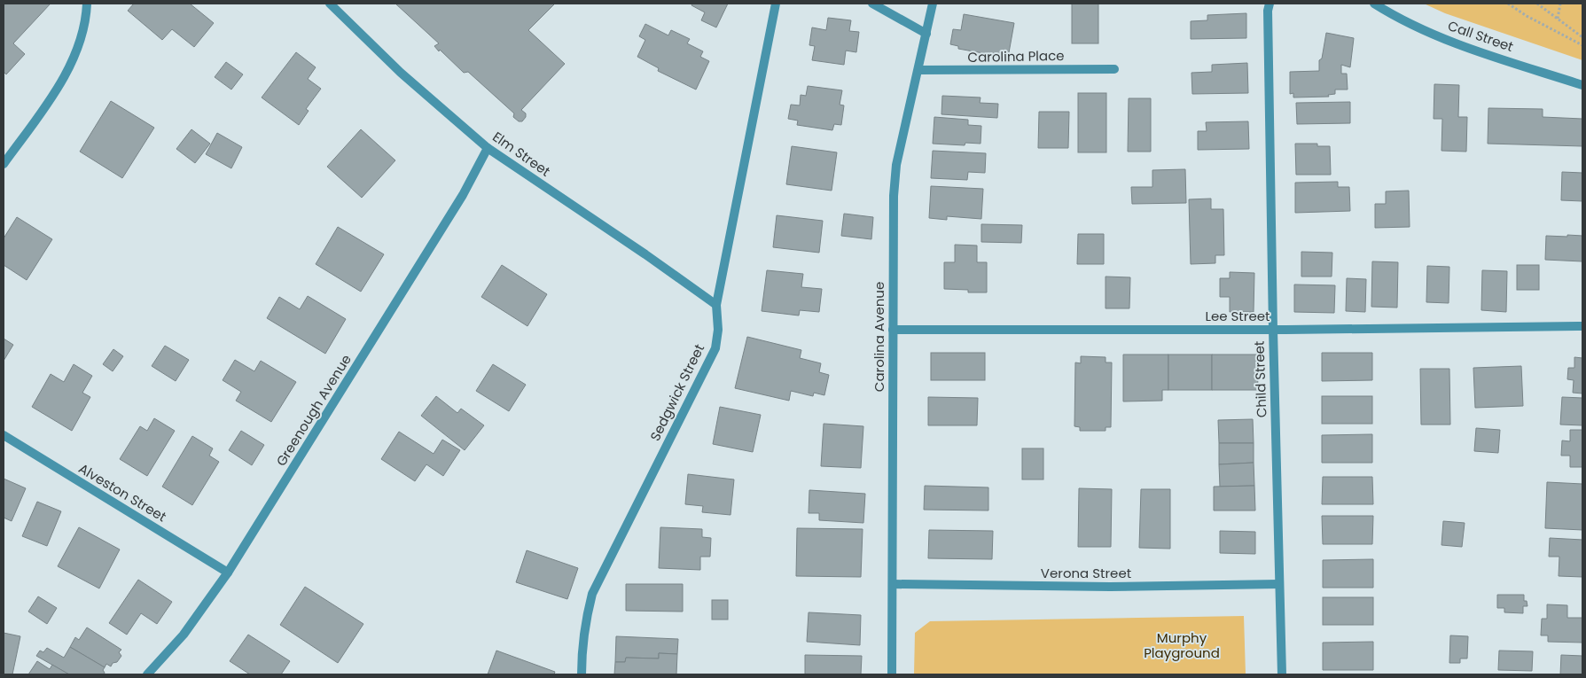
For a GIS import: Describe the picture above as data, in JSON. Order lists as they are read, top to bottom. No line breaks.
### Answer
{"streets":{"street":["Call Street","Carolina Place","Elm Street","Lee Street","Carolina Avenue","Child Street","Sedgwick Street","Greenough Avenue","Alveston Street","Verona Street"]},"crossings":[["Carolina Place","Carolina Avenue"],["Elm Street","Sedgwick Street"],["Elm Street","Greenough Avenue"],["Lee Street","Carolina Avenue"],["Lee Street","Child Street"],["Carolina Avenue","Verona Street"],["Child Street","Verona Street"],["Greenough Avenue","Alveston Street"]],"parks":["Murphy Playground"]}
